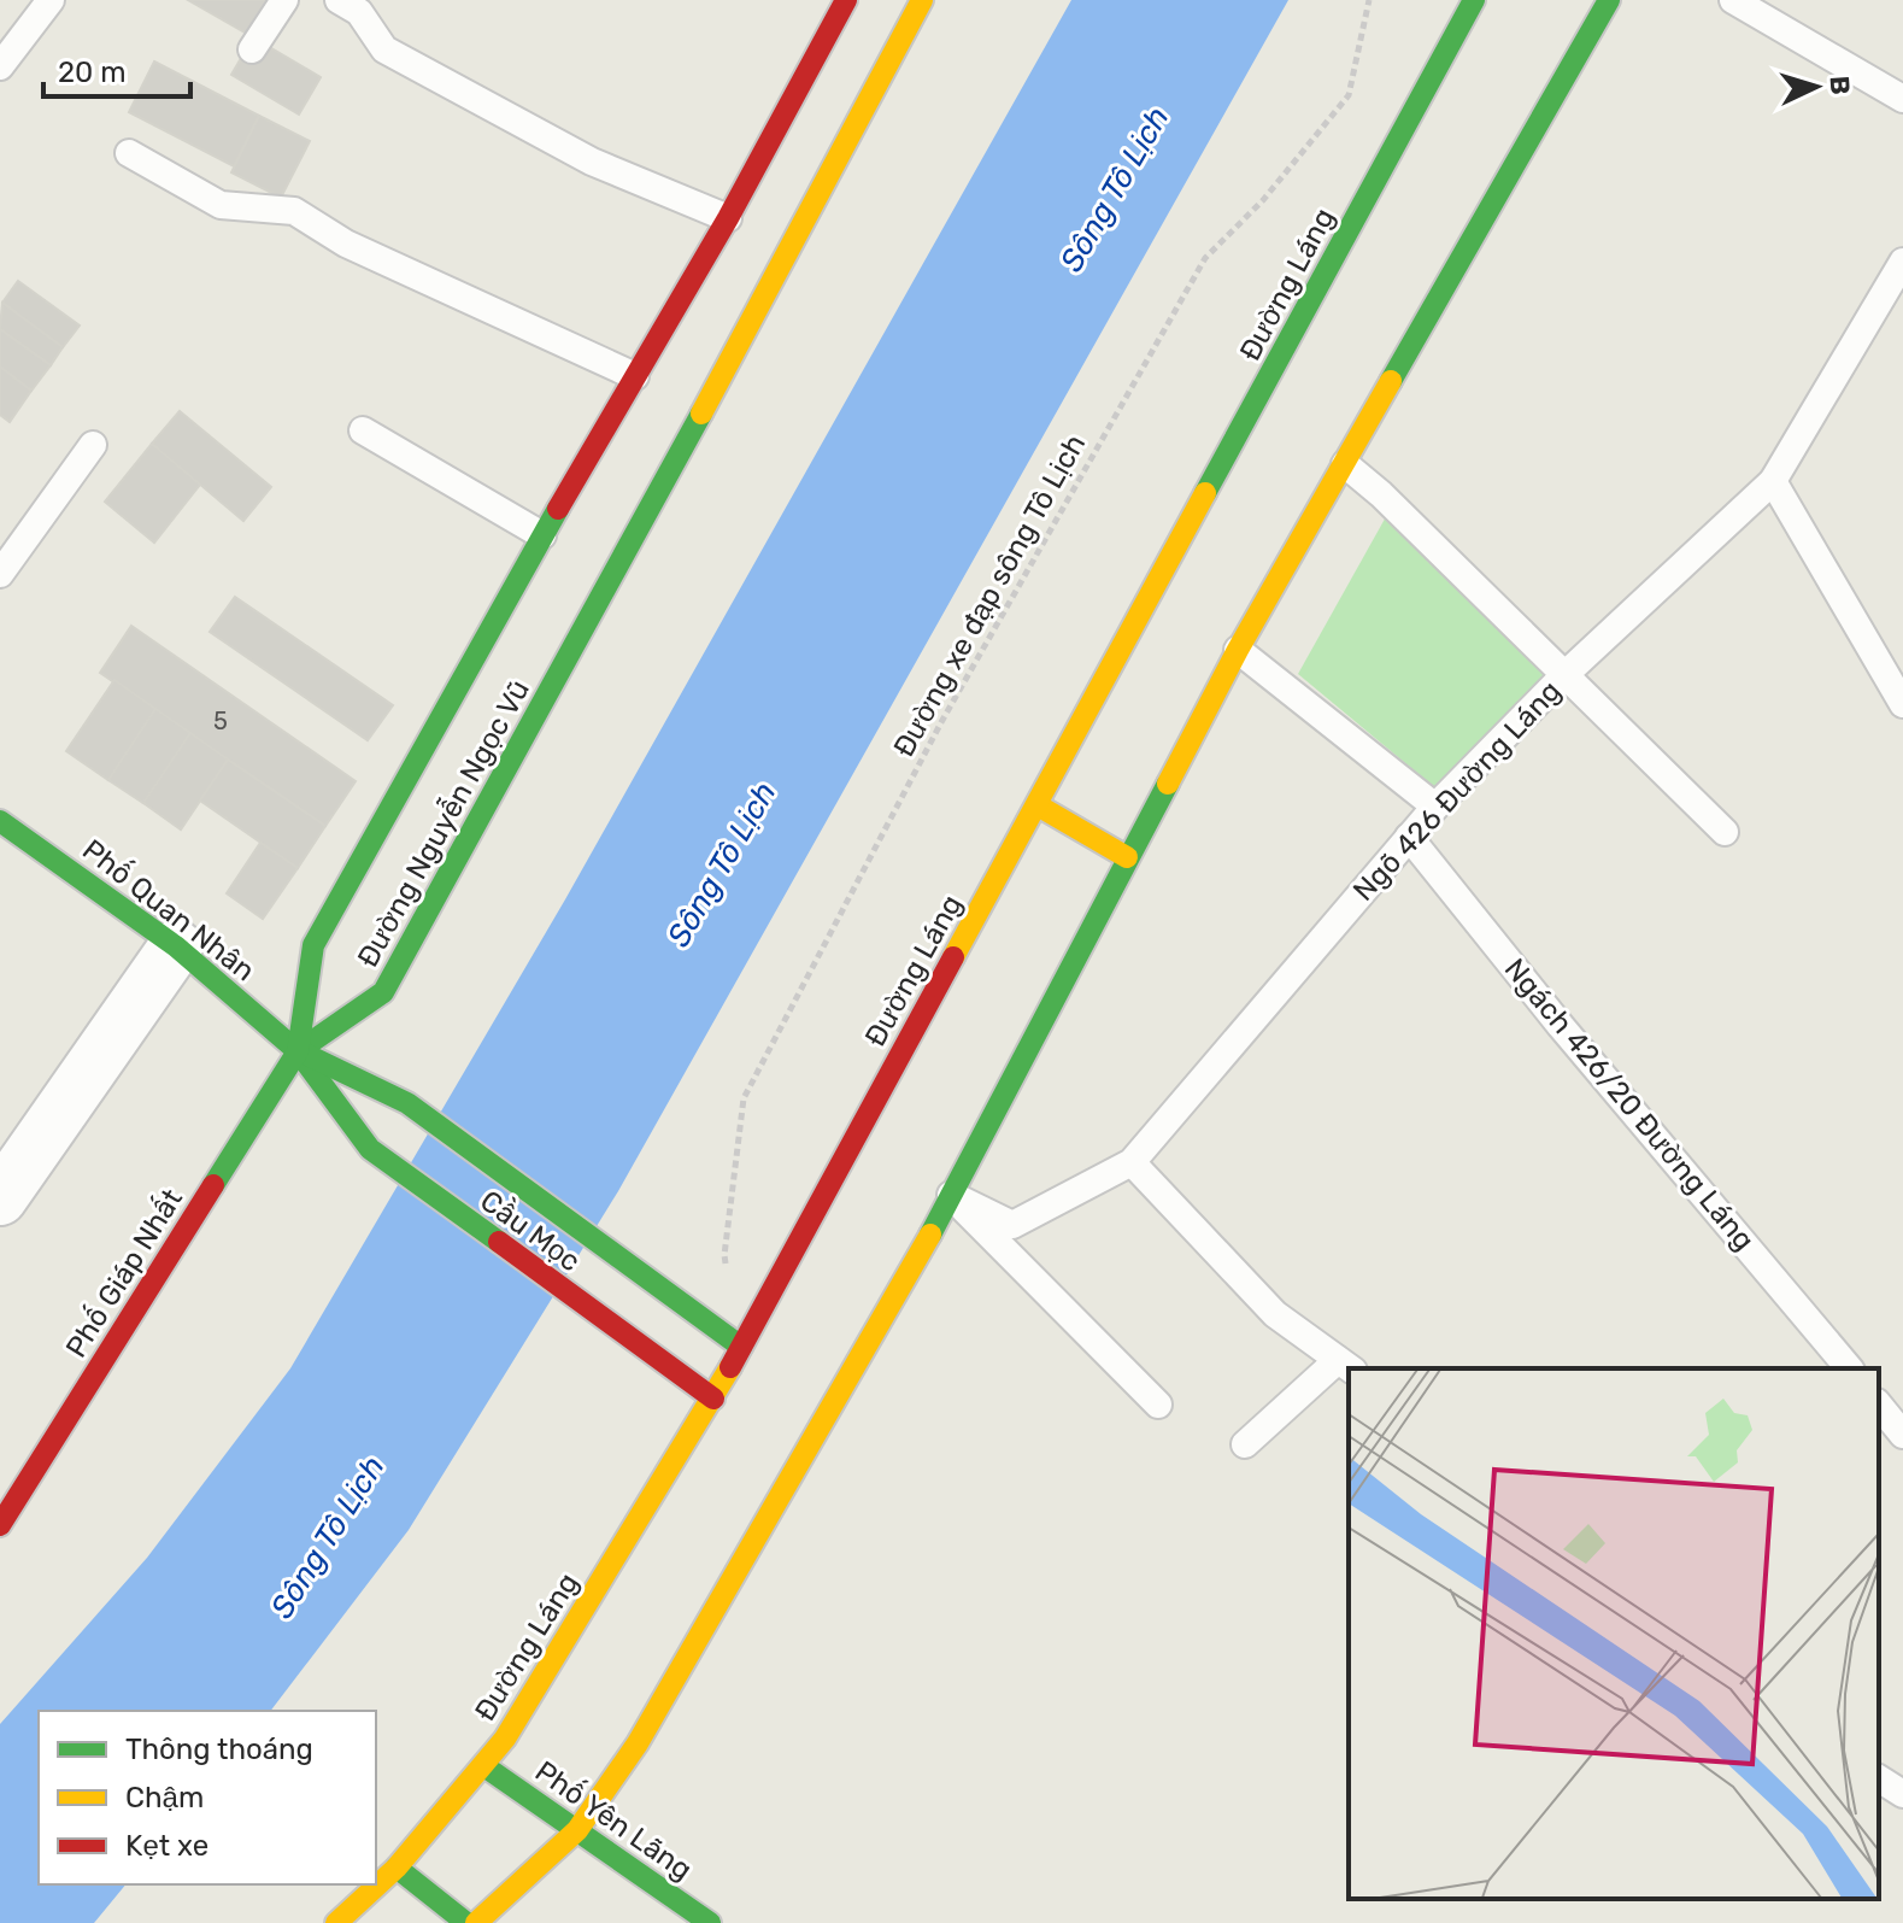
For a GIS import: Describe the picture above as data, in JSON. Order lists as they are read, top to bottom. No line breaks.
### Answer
{"streets":{"main road":["Đường Láng","Đường Nguyễn Ngọc Vũ","Phố Quan Nhân","Cầu Mọc","Phố Giáp Nhất","Phố Yên Lãng"],"lane":["Ngõ 426 Đường Láng","Ngách 426/20 Đường Láng"],"path":["Đường xe đạp sông Tô Lịch"]},"crossings":[["Đường Láng","Cầu Mọc"],["Đường Láng","Phố Yên Lãng"],["Ngõ 426 Đường Láng","Ngách 426/20 Đường Láng"],["Đường Nguyễn Ngọc Vũ","Phố Quan Nhân"],["Đường Nguyễn Ngọc Vũ","Phố Giáp Nhất"],["Phố Quan Nhân","Cầu Mọc"],["Phố Quan Nhân","Phố Giáp Nhất"]],"water":["Sông Tô Lịch"],"house_numbers":["5"],"legend":["Thông thoáng","Chậm","Kẹt xe"],"scale_bar":"20 m","north":"right"}
